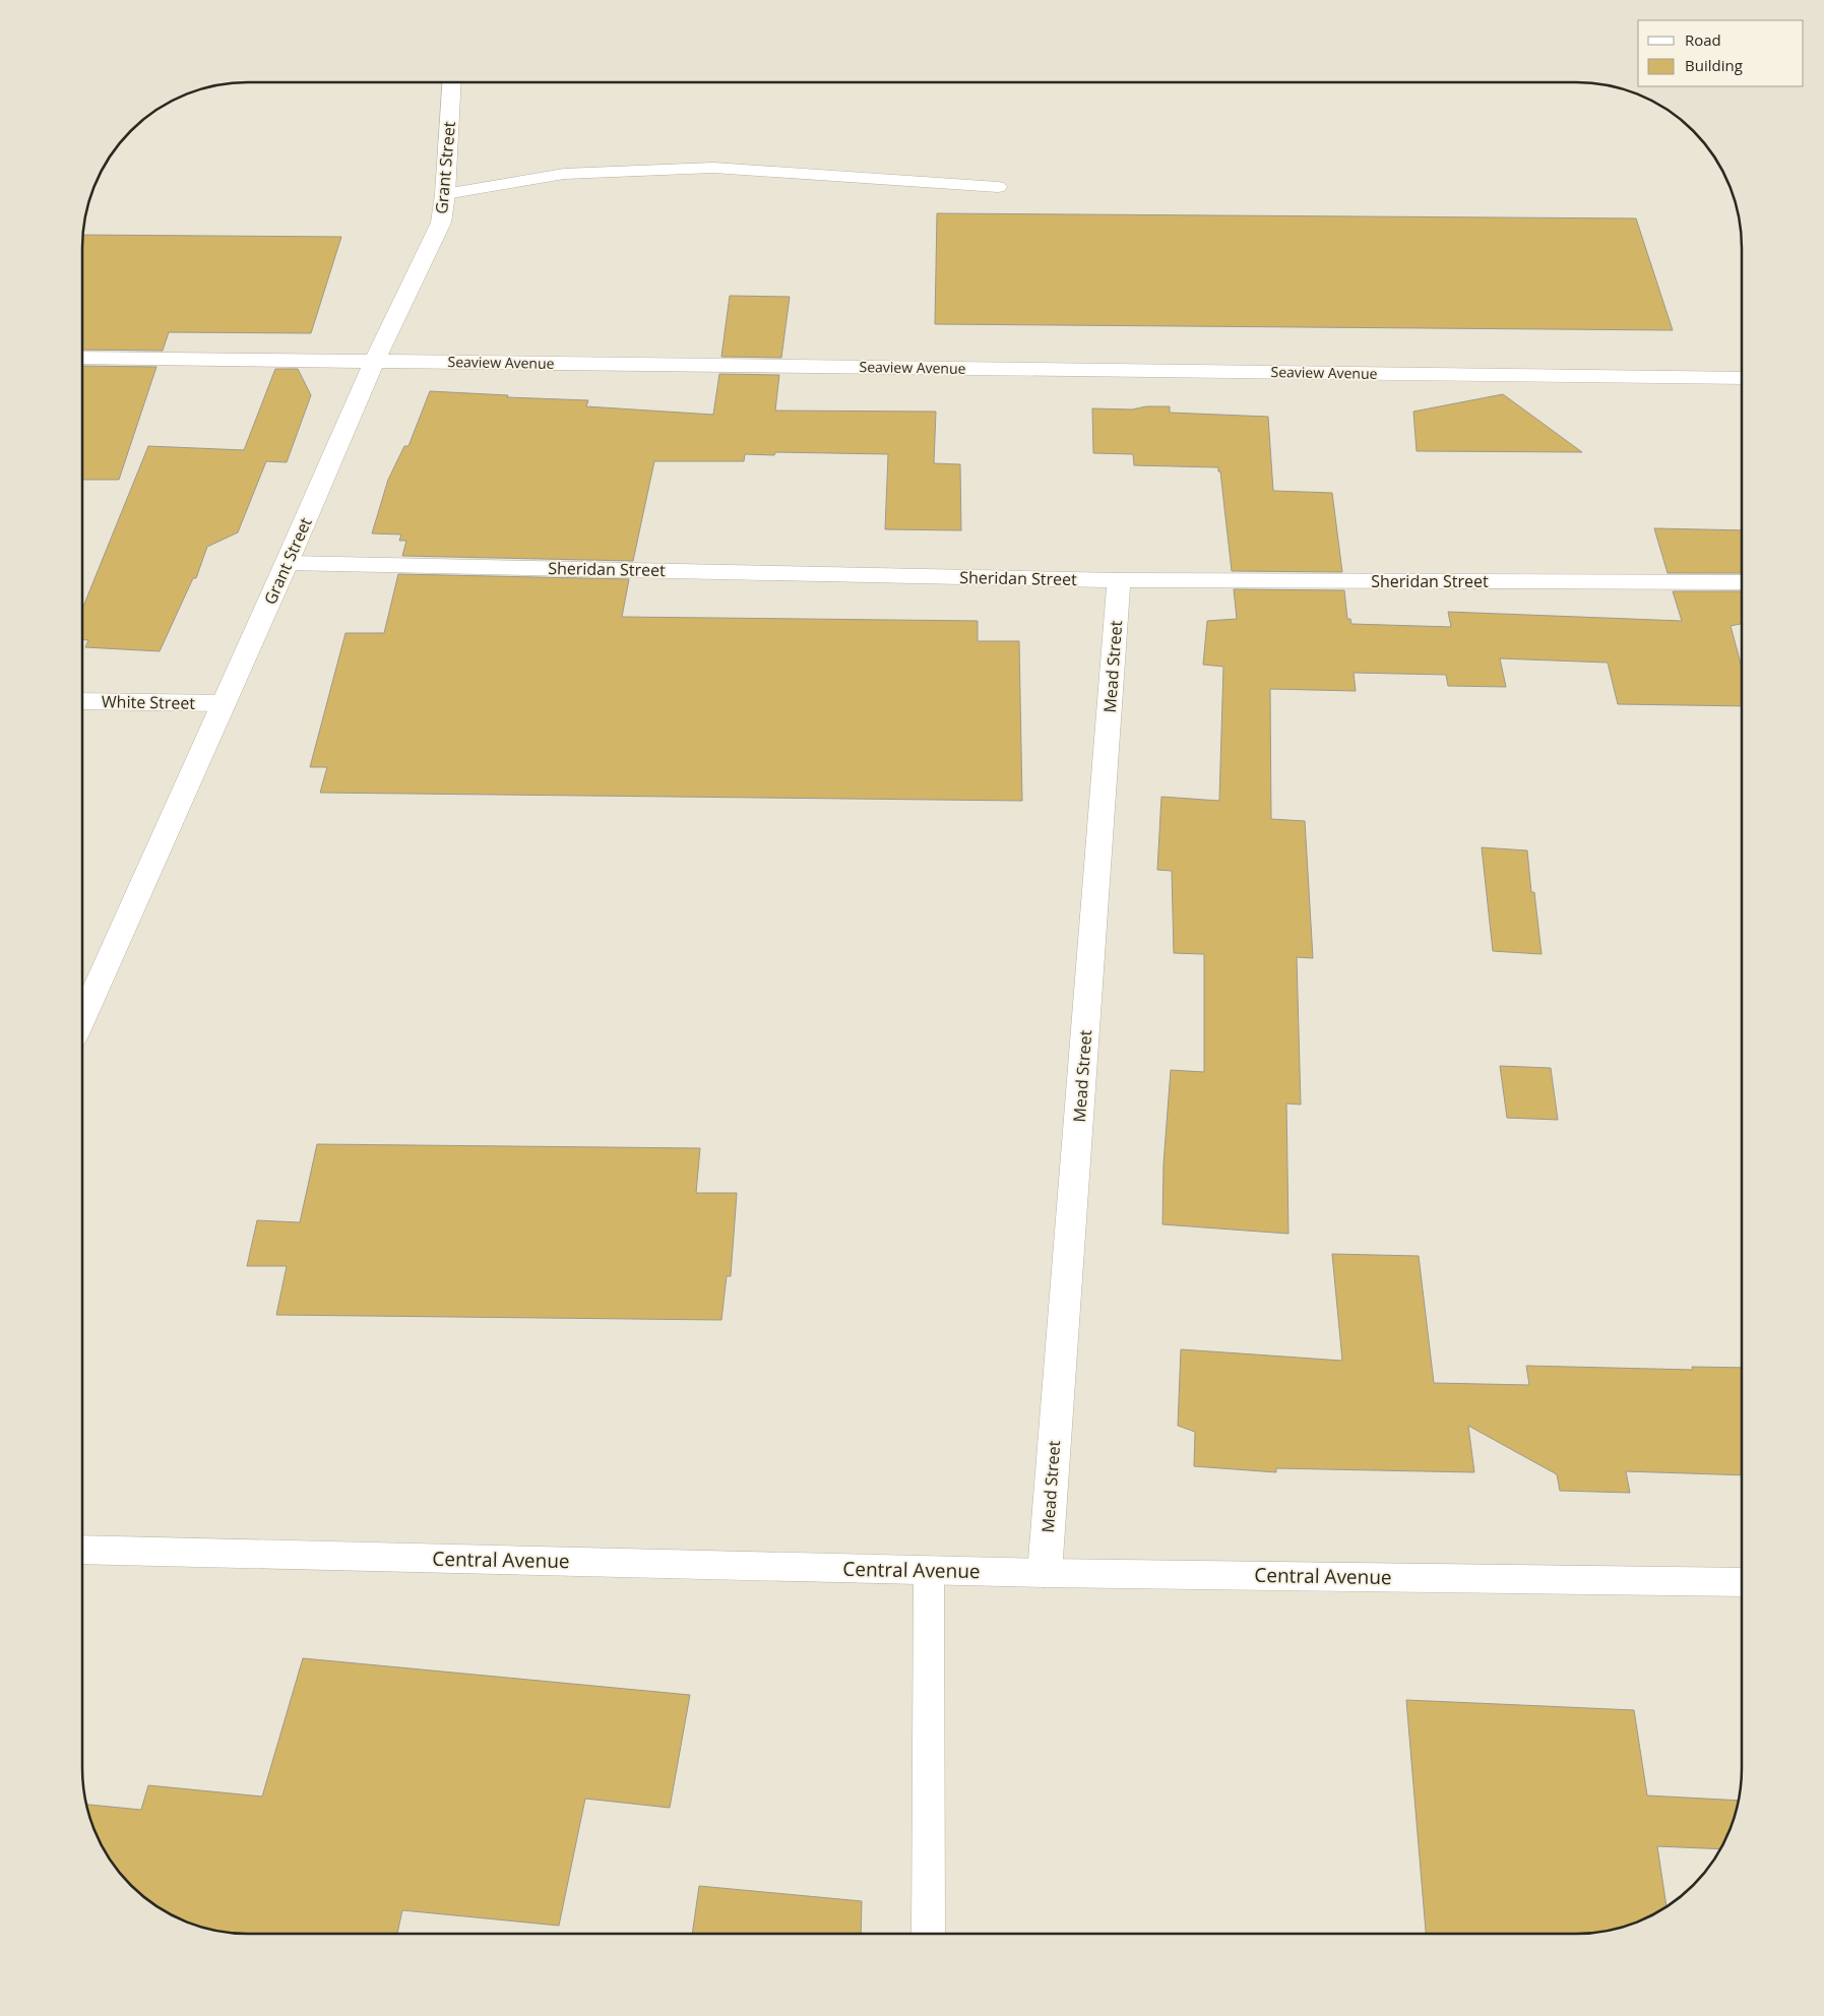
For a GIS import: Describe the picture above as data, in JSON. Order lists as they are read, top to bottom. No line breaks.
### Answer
{"streets":{"main road":["Grant Street","Seaview Avenue","Sheridan Street","Mead Street","White Street","Central Avenue"]},"crossings":[["Grant Street","Seaview Avenue"],["Grant Street","Sheridan Street"],["Grant Street","White Street"],["Sheridan Street","Mead Street"],["Mead Street","Central Avenue"]],"legend":["Road","Building"]}
